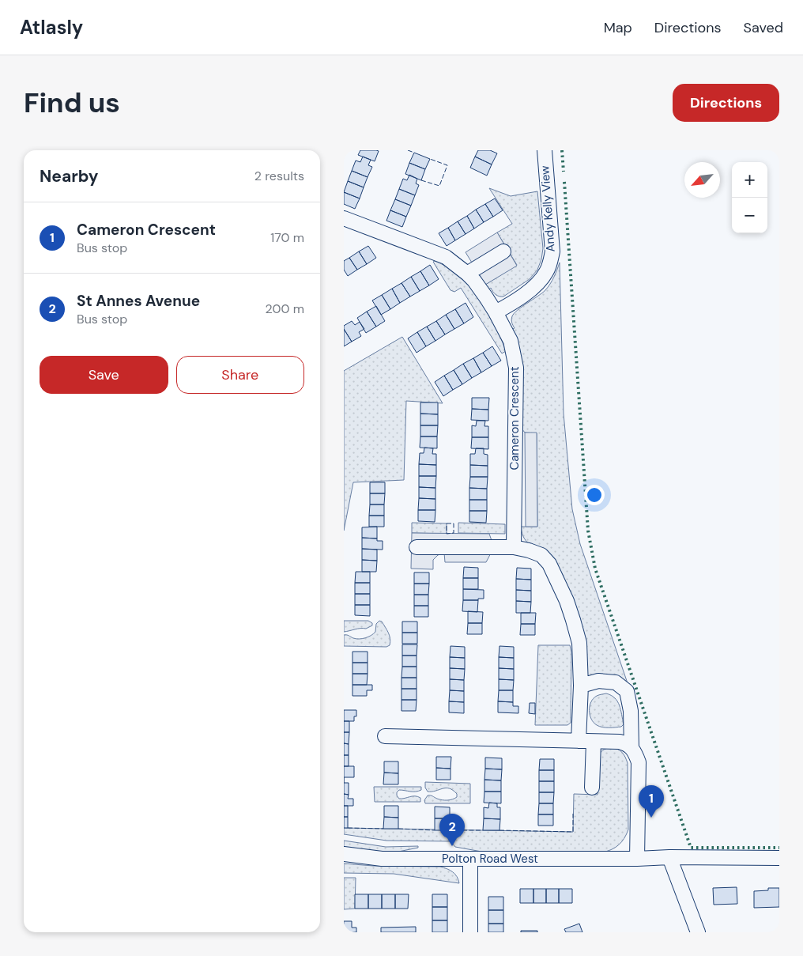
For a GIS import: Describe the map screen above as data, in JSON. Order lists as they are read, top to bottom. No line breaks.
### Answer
{"streets":{"street":["Andy Kelly View","Cameron Crescent","Polton Road West"]},"crossings":[["Andy Kelly View","Cameron Crescent"]],"north":"bottom left","page":{"header":"Atlasly","nav":["Map","Directions","Saved"],"buttons":["Directions",["Save","Share"]],"title":"Find us","heading":["Nearby","2 results"],"map_buttons":["+","−"],"list":[{"mark":"1","name":"Cameron Crescent","note":"Bus stop","value":"170 m"},{"mark":"2","name":"St Annes Avenue","note":"Bus stop","value":"200 m"}],"pins":["1","2"]}}
